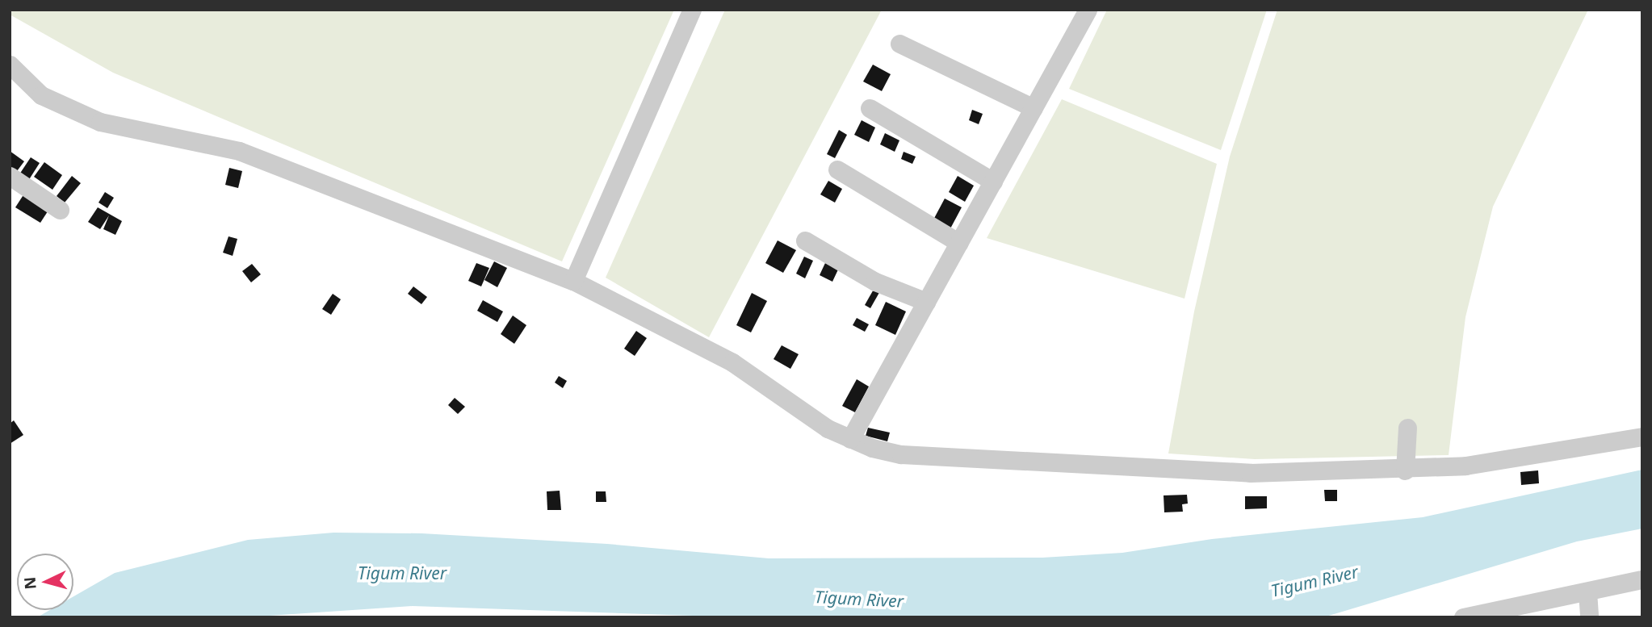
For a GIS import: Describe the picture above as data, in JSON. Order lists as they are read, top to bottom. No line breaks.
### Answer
{"water":["Tigum River"],"north":"left"}
